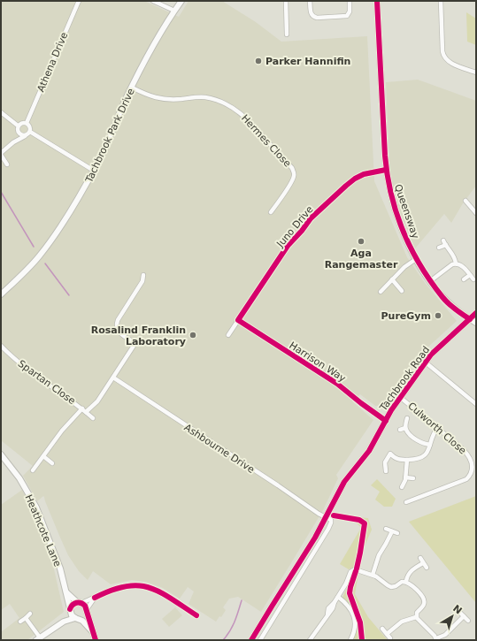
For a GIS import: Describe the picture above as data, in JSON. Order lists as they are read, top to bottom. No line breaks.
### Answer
{"streets":{"street":["Athena Drive","Tachbrook Park Drive","Hermes Close","Queensway","Juno Drive","Harrison Way","Tachbrook Road","Spartan Close","Culworth Close","Ashbourne Drive","Heathcote Lane"]},"crossings":[["Tachbrook Park Drive","Hermes Close"],["Queensway","Juno Drive"],["Queensway","Tachbrook Road"],["Juno Drive","Harrison Way"],["Harrison Way","Tachbrook Road"],["Tachbrook Road","Culworth Close"],["Tachbrook Road","Ashbourne Drive"]],"places":["Parker Hannifin","Aga Rangemaster","PureGym","Rosalind Franklin Laboratory"],"north":"top right"}
